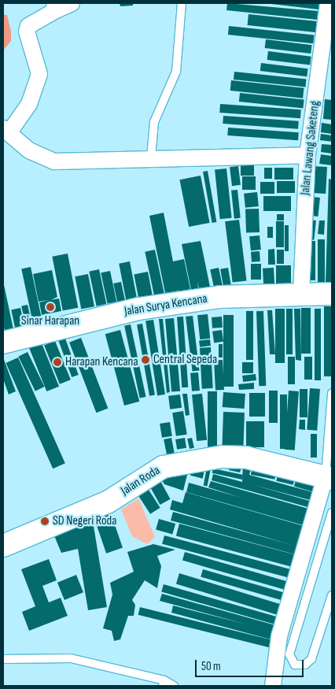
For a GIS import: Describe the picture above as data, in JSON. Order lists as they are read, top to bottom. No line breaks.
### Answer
{"streets":{"street":["Jalan Lawang Saketeng","Jalan Surya Kencana","Jalan Roda"]},"crossings":[["Jalan Lawang Saketeng","Jalan Surya Kencana"]],"places":["Sinar Harapan","Central Sepeda","Harapan Kencana","SD Negeri Roda"],"scale_bar":"50 m"}
